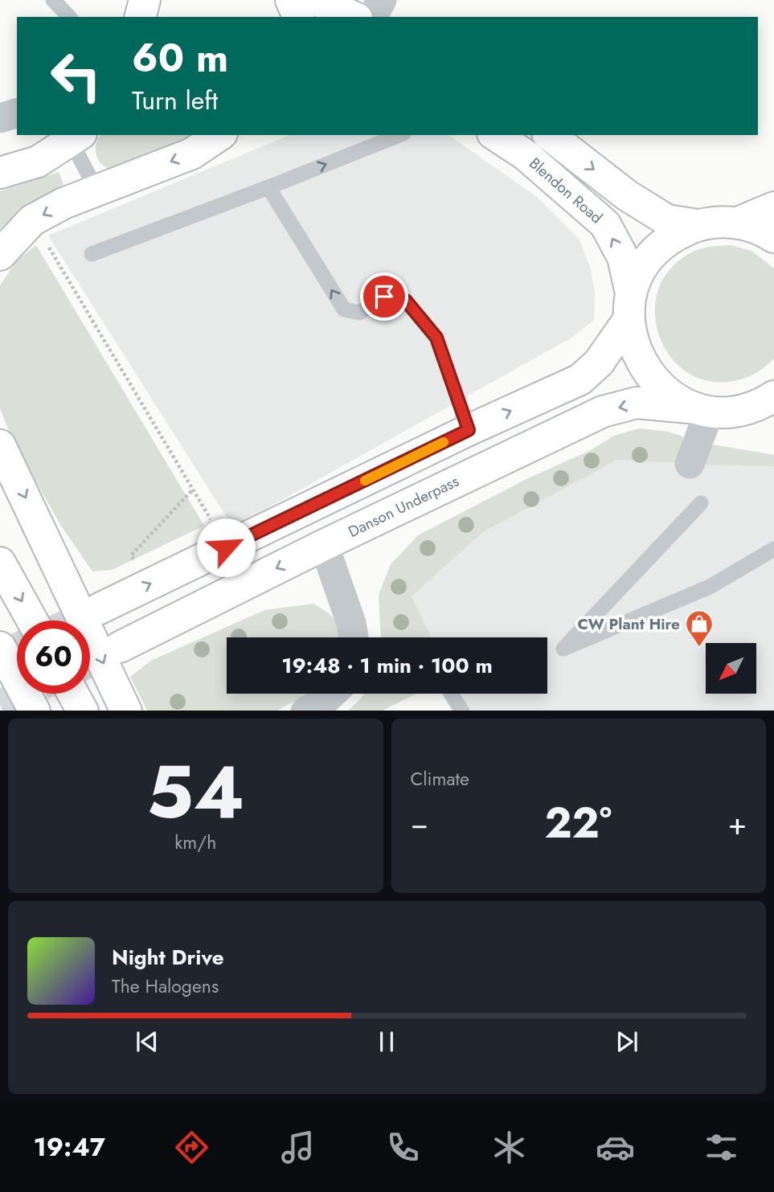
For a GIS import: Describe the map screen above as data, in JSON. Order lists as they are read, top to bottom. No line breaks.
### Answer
{"streets":{"main road":["Blendon Road","Danson Underpass"]},"crossings":[["Blendon Road","Danson Underpass"]],"places":{"shop":["CW Plant Hire"]},"north":"bottom left","page":{"turn":["60 m","Turn left"],"limit":"60","trip":"19:48 · 1 min · 100 m","tile":[["54","km/h"],"Climate"],"heat":["−","22°","+"],"song":["Night Drive","The Halogens"],"tabs":"19:47"}}
